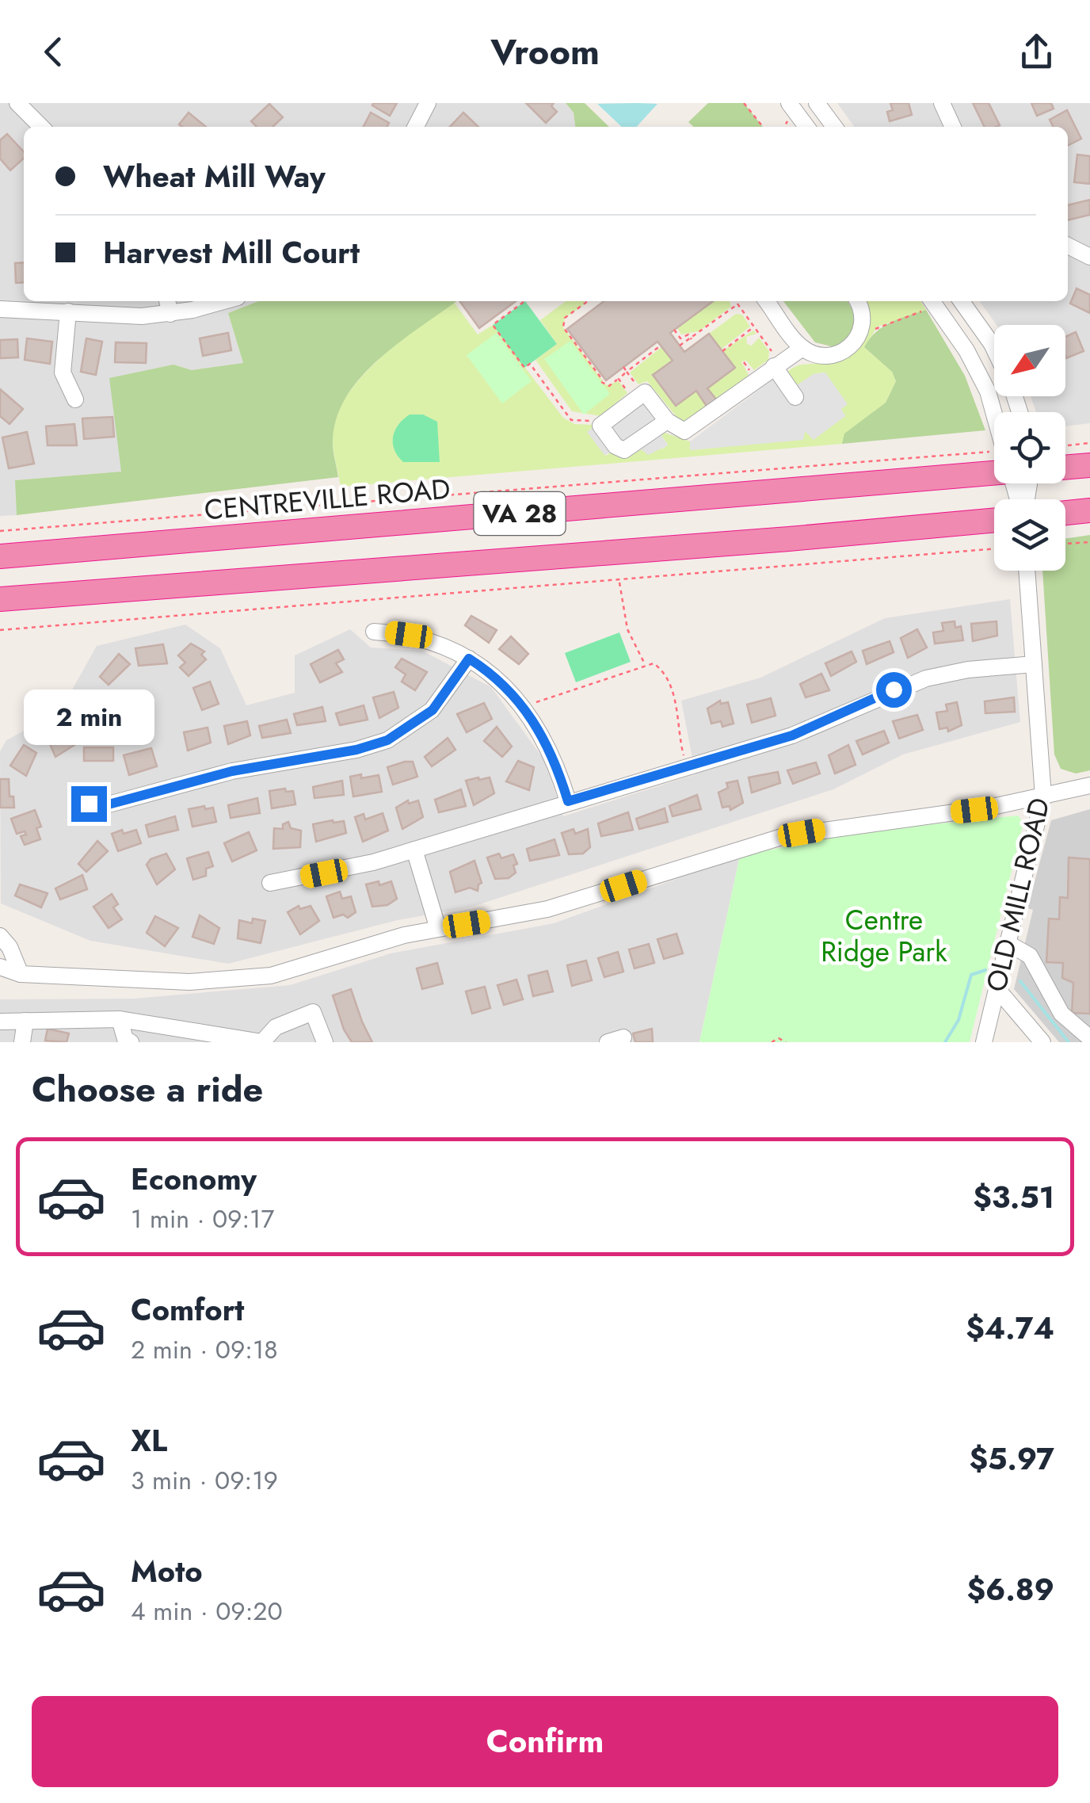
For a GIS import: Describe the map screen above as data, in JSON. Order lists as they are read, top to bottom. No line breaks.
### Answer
{"streets":{"highway":["CENTREVILLE ROAD","VA 28"],"street":["OLD MILL ROAD"]},"parks":["Centre Ridge Park"],"north":"bottom left","page":{"header":"Vroom","banner":["Wheat Mill Way","Harvest Mill Court"],"bubble":"2 min","heading":"Choose a ride","list":[{"name":"Economy","note":"1 min · 09:17","value":"$3.51"},{"name":"Comfort","note":"2 min · 09:18","value":"$4.74"},{"name":"XL","note":"3 min · 09:19","value":"$5.97"},{"name":"Moto","note":"4 min · 09:20","value":"$6.89"}],"buttons":"Confirm"}}
